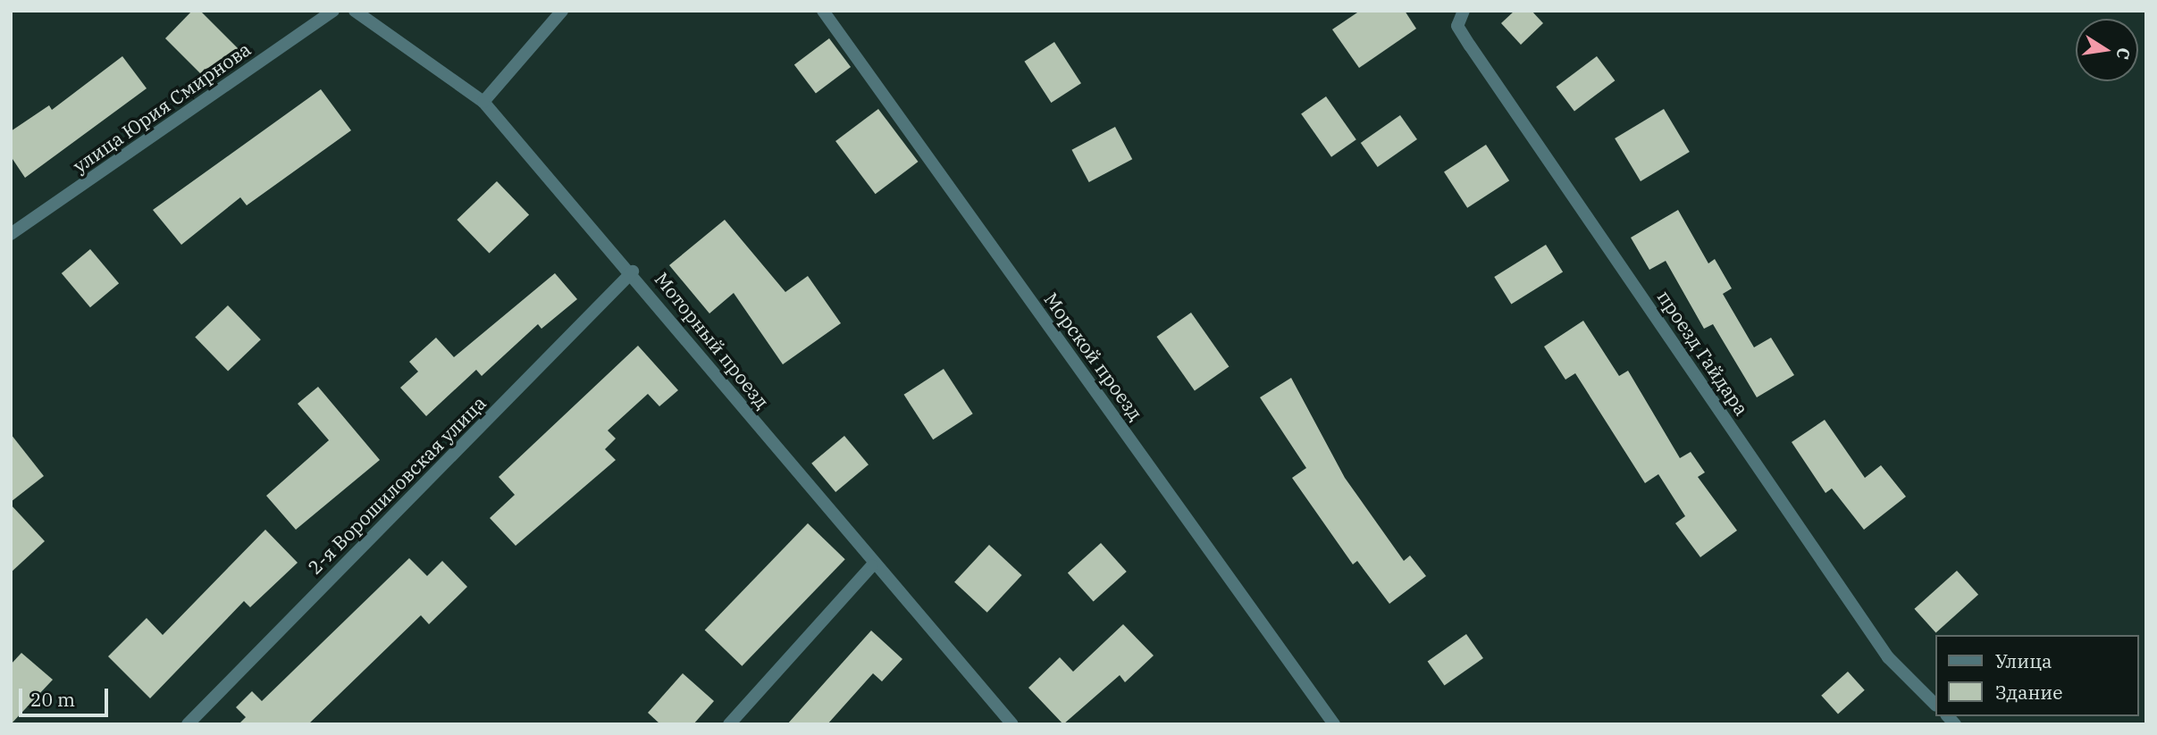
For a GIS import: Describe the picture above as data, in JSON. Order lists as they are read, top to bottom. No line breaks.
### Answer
{"streets":{"street":["улица Юрия Смирнова","Моторный проезд","проезд Гайдара","Морской проезд","2-я Ворошиловская улица"]},"crossings":[["Моторный проезд","2-я Ворошиловская улица"]],"legend":["Улица","Здание"],"scale_bar":"20 m","north":"right"}
